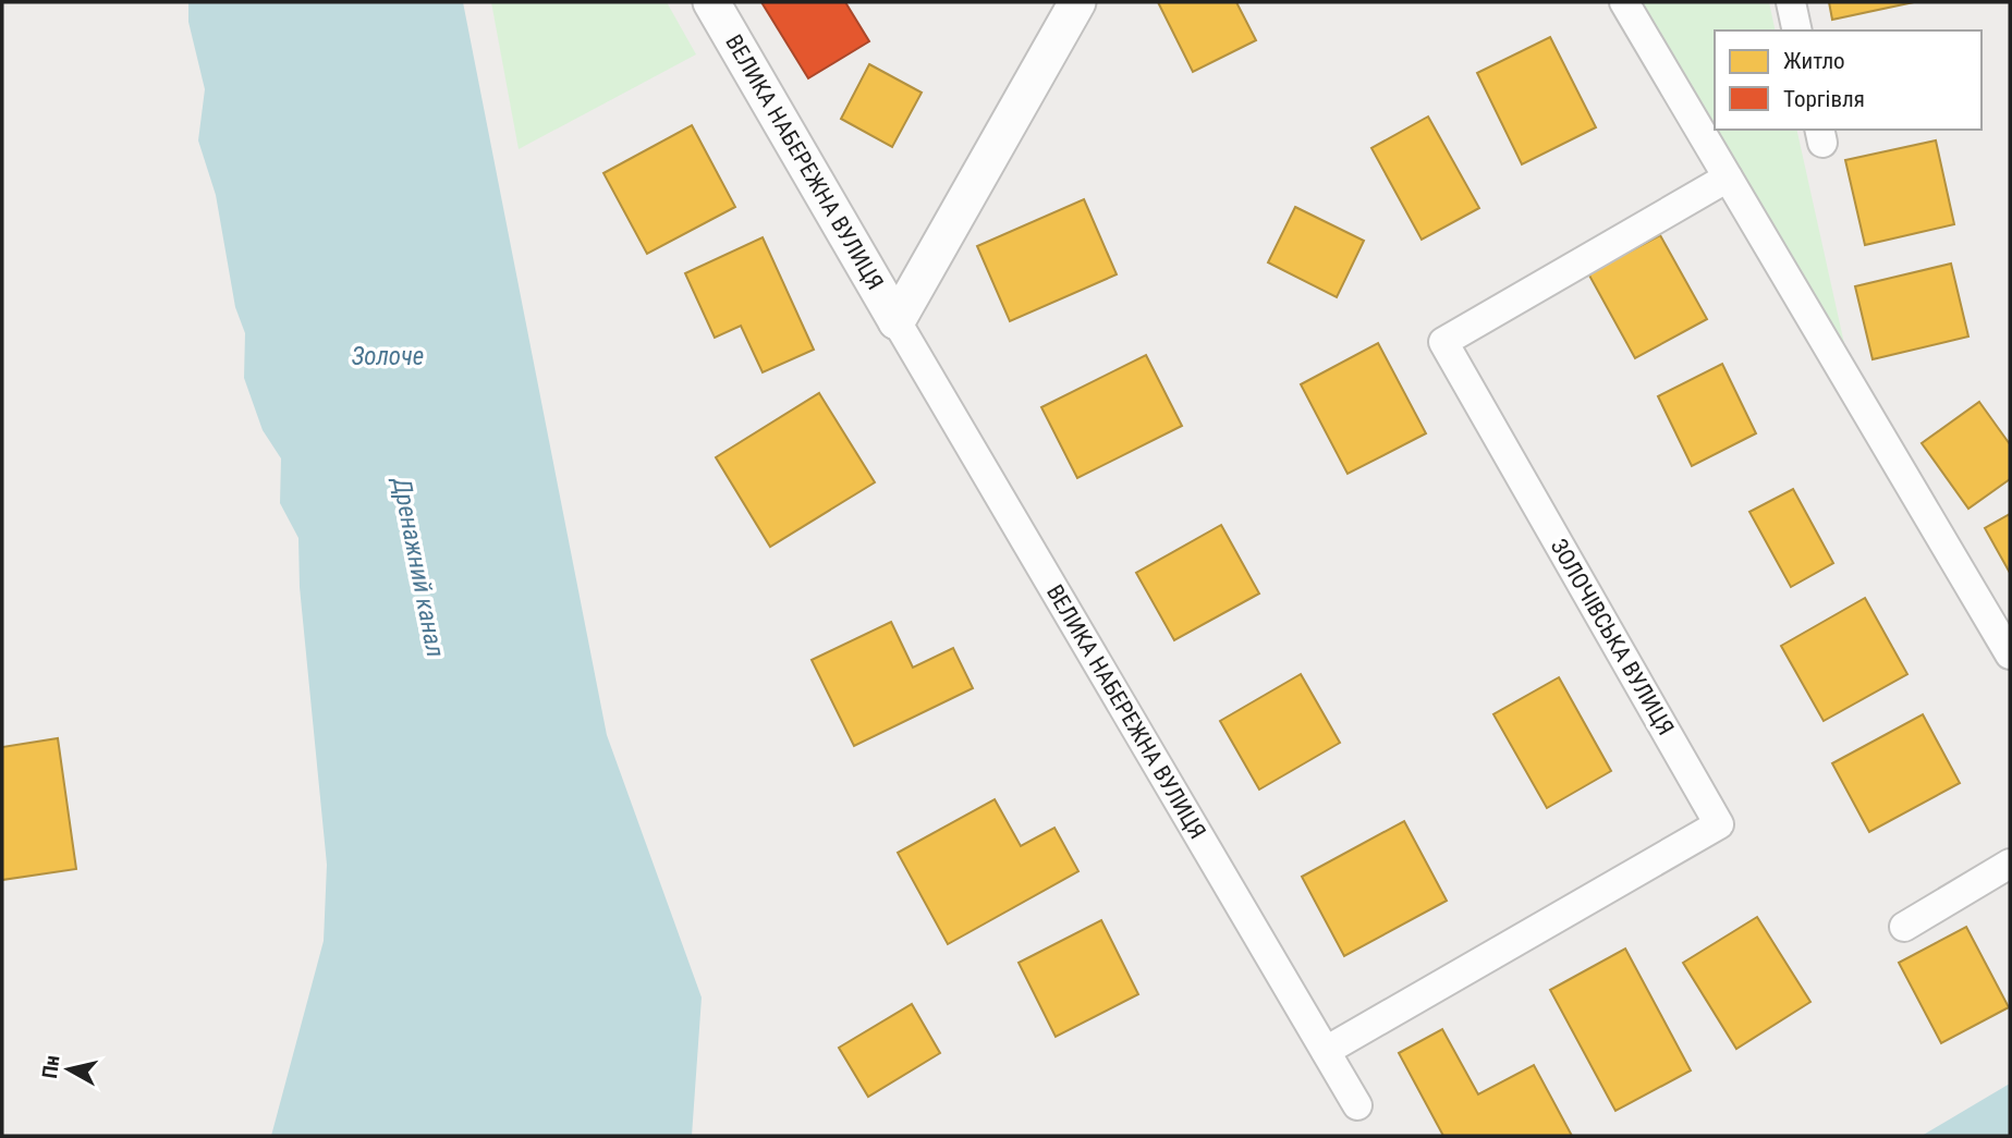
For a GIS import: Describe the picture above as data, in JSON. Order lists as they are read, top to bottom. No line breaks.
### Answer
{"streets":{"street":["ВЕЛИКА НАБЕРЕЖНА ВУЛИЦЯ","ЗОЛОЧІВСЬКА ВУЛИЦЯ"]},"crossings":[["ВЕЛИКА НАБЕРЕЖНА ВУЛИЦЯ","ЗОЛОЧІВСЬКА ВУЛИЦЯ"]],"water":["Золоче","Дренажний канал"],"legend":["Житло","Торгівля"],"north":"left"}
